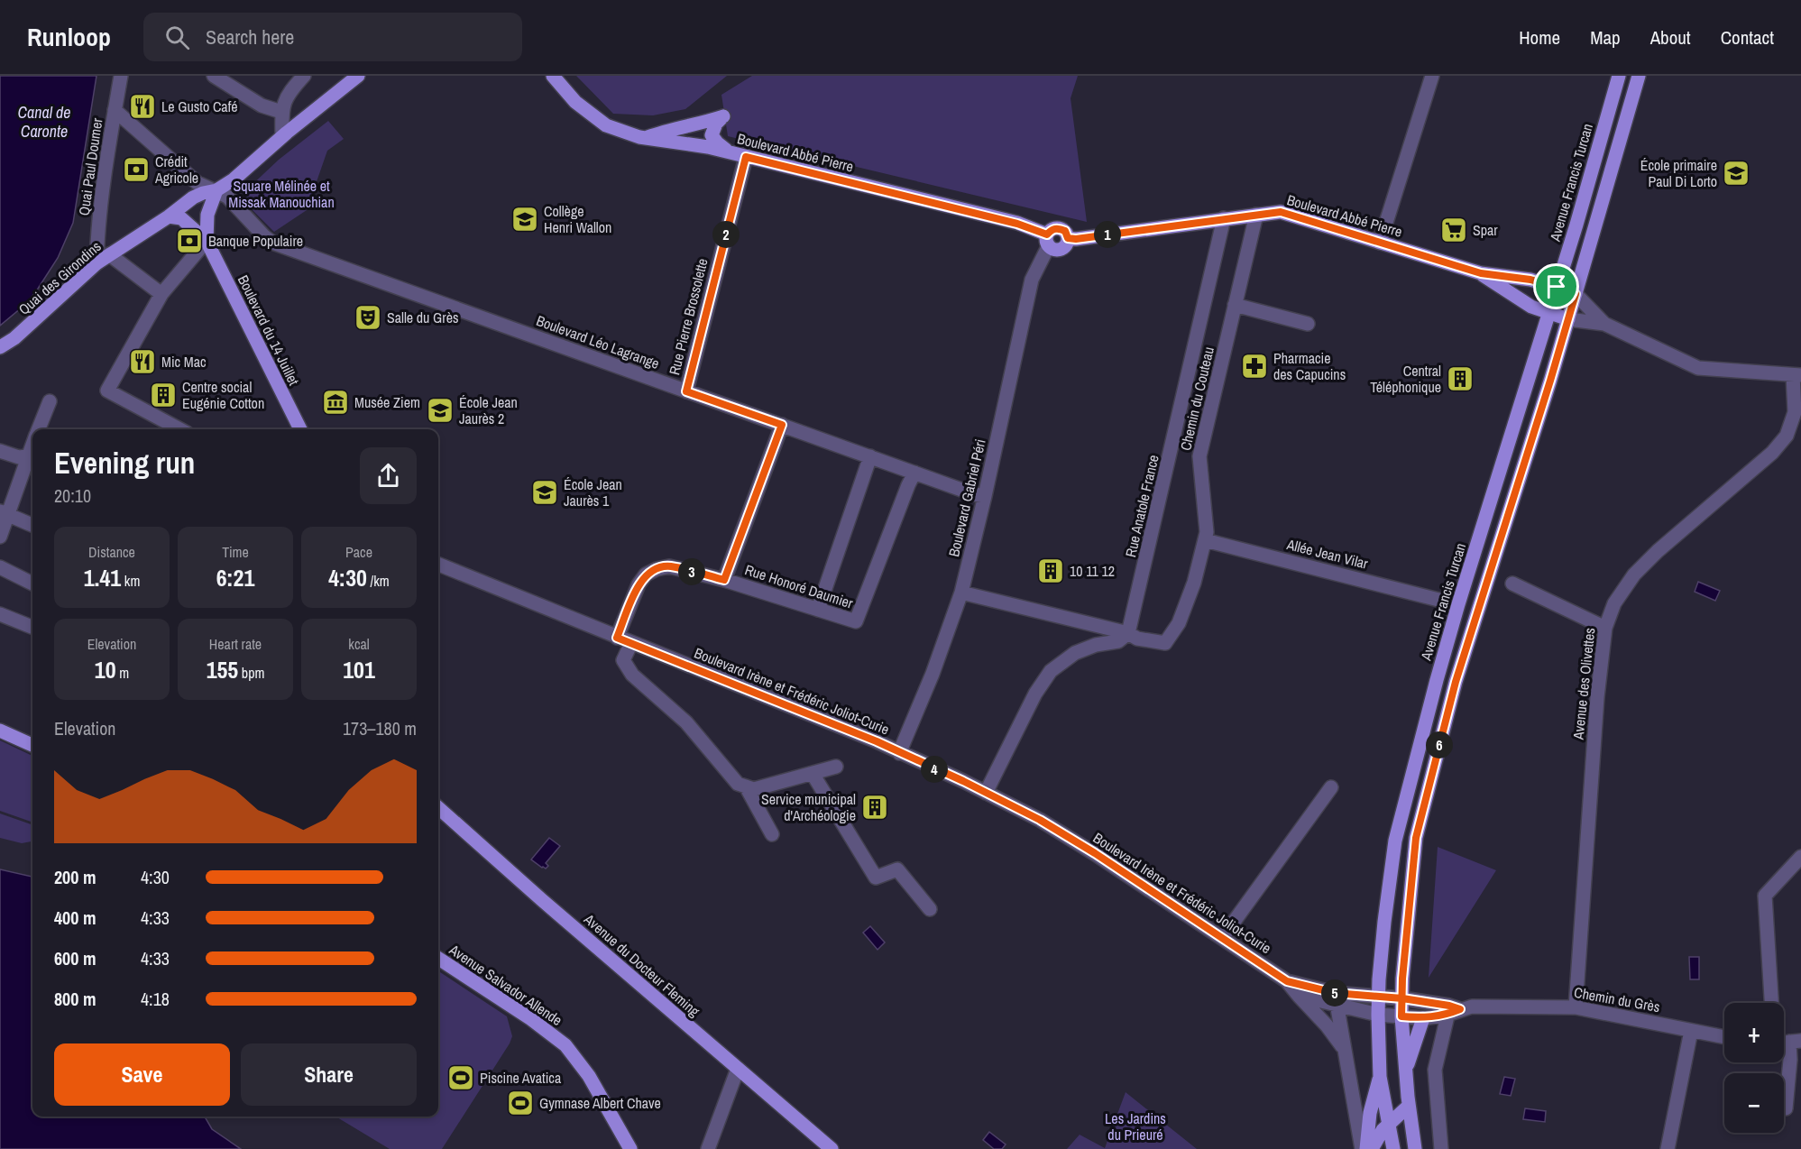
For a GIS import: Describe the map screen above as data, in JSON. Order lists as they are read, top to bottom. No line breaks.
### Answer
{"streets":{"main road":["Boulevard Abbé Pierre","Avenue Francis Turcan","Quai des Girondins","Boulevard du 14 Juillet","Avenue du Docteur Fleming","Avenue Salvador Allende"],"street":["Quai Paul Doumer","Rue Pierre Brossolette","Boulevard Léo Lagrange","Chemin du Couteau","Boulevard Gabriel Péri","Rue Anatole France","Allée Jean Vilar","Rue Honoré Daumier","Avenue des Olivettes","Boulevard Irène et Frédéric Joliot-Curie","Chemin du Grès"]},"crossings":[["Boulevard Abbé Pierre","Avenue Francis Turcan"],["Boulevard Abbé Pierre","Rue Pierre Brossolette"],["Boulevard Abbé Pierre","Chemin du Couteau"],["Boulevard Abbé Pierre","Boulevard Gabriel Péri"],["Boulevard Abbé Pierre","Rue Anatole France"],["Quai Paul Doumer","Quai des Girondins"],["Quai Paul Doumer","Boulevard Léo Lagrange"],["Avenue Francis Turcan","Boulevard Irène et Frédéric Joliot-Curie"],["Quai des Girondins","Boulevard du 14 Juillet"],["Quai des Girondins","Boulevard Léo Lagrange"],["Rue Pierre Brossolette","Boulevard Léo Lagrange"],["Boulevard du 14 Juillet","Boulevard Léo Lagrange"],["Boulevard Léo Lagrange","Boulevard Gabriel Péri"],["Boulevard Léo Lagrange","Rue Honoré Daumier"],["Chemin du Couteau","Rue Anatole France"],["Chemin du Couteau","Allée Jean Vilar"],["Boulevard Gabriel Péri","Boulevard Irène et Frédéric Joliot-Curie"],["Rue Honoré Daumier","Boulevard Irène et Frédéric Joliot-Curie"],["Avenue des Olivettes","Chemin du Grès"],["Boulevard Irène et Frédéric Joliot-Curie","Chemin du Grès"]],"water":["Canal de Caronte"],"parks":["Square Mélinée et Missak Manouchian","Les Jardins du Prieuré"],"places":{"restaurant":["Le Gusto Café","Mic Mac"],"bank":["Crédit Agricole","Banque Populaire"],"school or university":["École primaire Paul Di Lorto","Collège Henri Wallon","École Jean Jaurès 2","École Jean Jaurès 1"],"supermarket":["Spar"],"theatre":["Salle du Grès"],"pharmacy":["Pharmacie des Capucins"],"building":["Central Téléphonique","Centre social Eugénie Cotton","10 11 12","Service municipal d'Archéologie"],"museum":["Musée Ziem"],"sports":["Piscine Avatica","Gymnase Albert Chave"]},"page":{"header":"Runloop","search":"Search here","nav":["Home","Map","About","Contact"],"pins":["1","2","3","6","4","5"],"heading":["Evening run","20:10"],"stats":[["Distance","1.41 km"],["Time","6:21"],["Pace","4:30 /km"],["Elevation","10 m"],["Heart rate","155 bpm"],["kcal","101"]],"chart":["Elevation","173–180 m"],"list":[{"name":"200 m","note":"4:30"},{"name":"400 m","note":"4:33"},{"name":"600 m","note":"4:33"},{"name":"800 m","note":"4:18"}],"map_buttons":["+","−"],"buttons":["Save","Share"]}}
